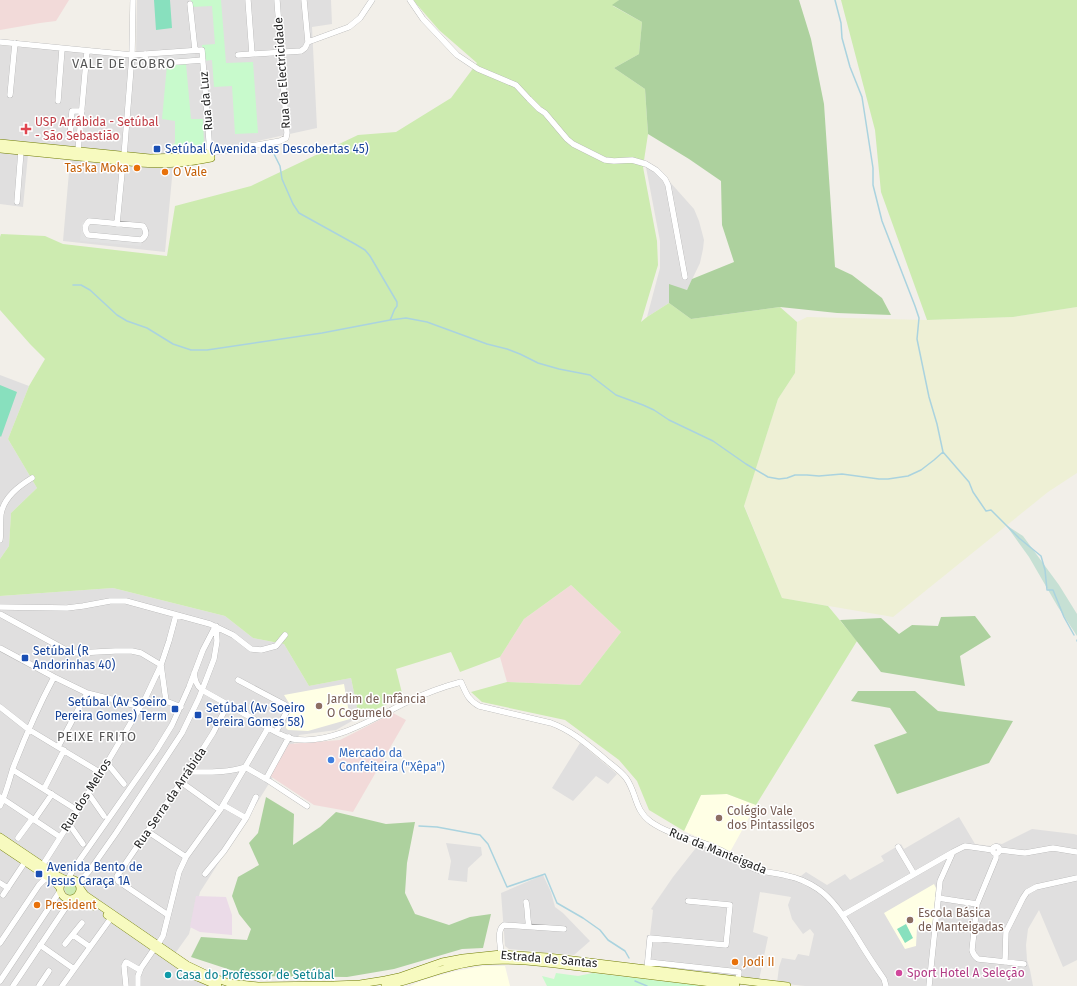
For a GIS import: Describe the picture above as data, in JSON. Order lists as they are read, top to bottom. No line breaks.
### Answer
{"streets":{"main road":["Estrada de Santas"],"street":["Rua da Electricidade","Rua da Luz","Rua dos Melros","Rua Serra da Arrábida","Rua da Manteigada"]},"crossings":[["Rua da Electricidade","Rua da Luz"]],"districts":["VALE DE COBRO","PEIXE FRITO"],"places":{"health":["USP Arrábida - Setúbal - São Sebastião"],"transit":["Setúbal (Avenida das Descobertas 45)","Setúbal (R Andorinhas 40)","Setúbal (Av Soeiro Pereira Gomes) Term","Setúbal (Av Soeiro Pereira Gomes 58)","Avenida Bento de Jesus Caraça 1A"],"other":["Tas'ka Moka","O Vale","Jardim de Infância O Cogumelo","Mercado da Confeiteira (\"Xêpa\")","Colégio Vale dos Pintassilgos","President","Escola Básica de Manteigadas","Jodi II","Sport Hotel A Seleção","Casa do Professor de Setúbal"]}}
